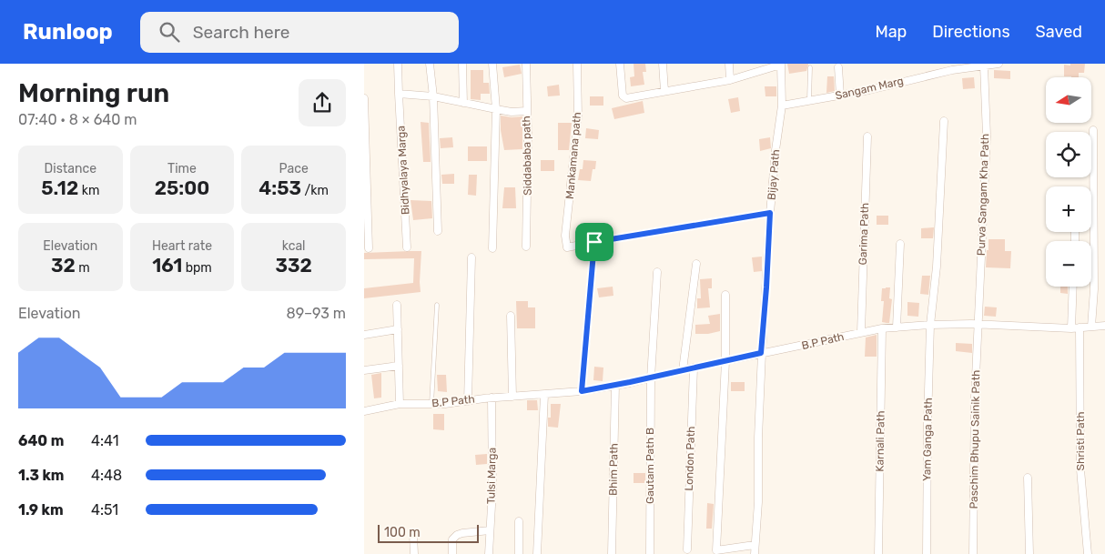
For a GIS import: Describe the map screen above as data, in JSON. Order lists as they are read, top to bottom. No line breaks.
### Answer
{"streets":{"street":["Sangam Marg","Siddababa path","Mankamana path","Bidhyalaya Marga","Bijay Path","Purva Sangam Kha Path","Garima Path","B.P Path","Yam Ganga Path","Paschim Bhupu Sainik Path","Karnali Path","Shristi Path","London Path","Gautam Path B","Bhim Path","Tulsi Marga"]},"crossings":[["Sangam Marg","Bijay Path"],["Sangam Marg","Purva Sangam Kha Path"],["Bijay Path","B.P Path"],["Purva Sangam Kha Path","B.P Path"],["Purva Sangam Kha Path","Paschim Bhupu Sainik Path"],["Garima Path","B.P Path"],["B.P Path","Yam Ganga Path"],["B.P Path","Paschim Bhupu Sainik Path"],["B.P Path","Karnali Path"],["B.P Path","Shristi Path"],["B.P Path","London Path"],["B.P Path","Gautam Path B"],["B.P Path","Bhim Path"],["B.P Path","Tulsi Marga"]],"scale_bar":"100 m","north":"left","page":{"header":"Runloop","search":"Search here","nav":["Map","Directions","Saved"],"heading":["Morning run","07:40 · 8 × 640 m"],"map_buttons":["+","−"],"stats":[["Distance","5.12 km"],["Time","25:00"],["Pace","4:53 /km"],["Elevation","32 m"],["Heart rate","161 bpm"],["kcal","332"]],"chart":["Elevation","89–93 m"],"list":[{"name":"640 m","note":"4:41"},{"name":"1.3 km","note":"4:48"},{"name":"1.9 km","note":"4:51"}],"scale":"100 m"}}
